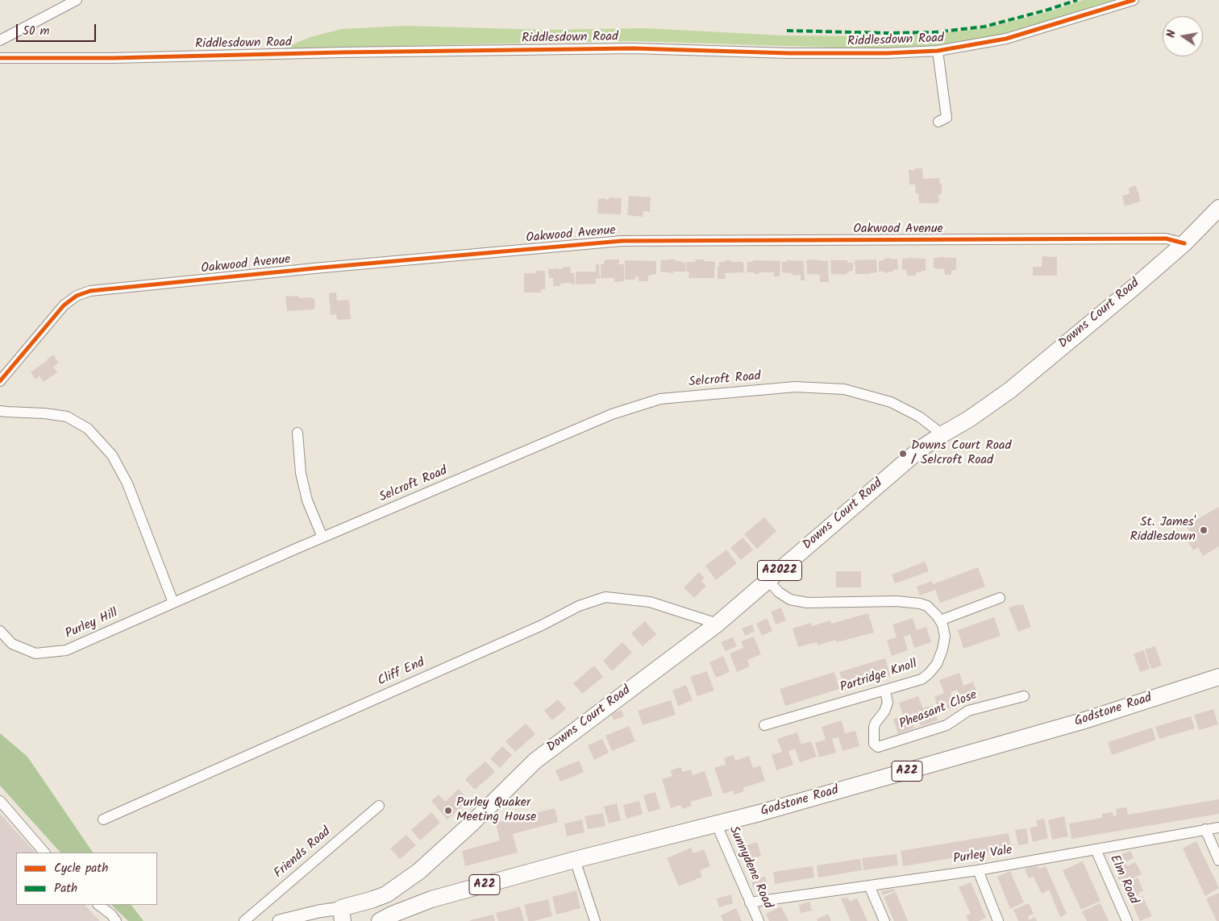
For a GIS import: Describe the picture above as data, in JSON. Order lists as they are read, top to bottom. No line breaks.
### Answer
{"streets":{"main road":["Downs Court Road","A2022","Godstone Road","A22"],"street":["Riddlesdown Road","Oakwood Avenue","Selcroft Road","Purley Hill","Cliff End","Partridge Knoll","Pheasant Close","Friends Road","Purley Vale","Sunnydene Road","Elm Road"]},"crossings":[["Oakwood Avenue","Downs Court Road"],["Downs Court Road","Selcroft Road"],["Downs Court Road","Cliff End"],["Selcroft Road","Purley Hill"],["Partridge Knoll","Pheasant Close"],["Godstone Road","Sunnydene Road"],["Purley Vale","Sunnydene Road"],["Purley Vale","Elm Road"]],"places":["Downs Court Road / Selcroft Road","St. James' Riddlesdown","Purley Quaker Meeting House"],"legend":["Cycle path","Path"],"scale_bar":"50 m","north":"left"}
